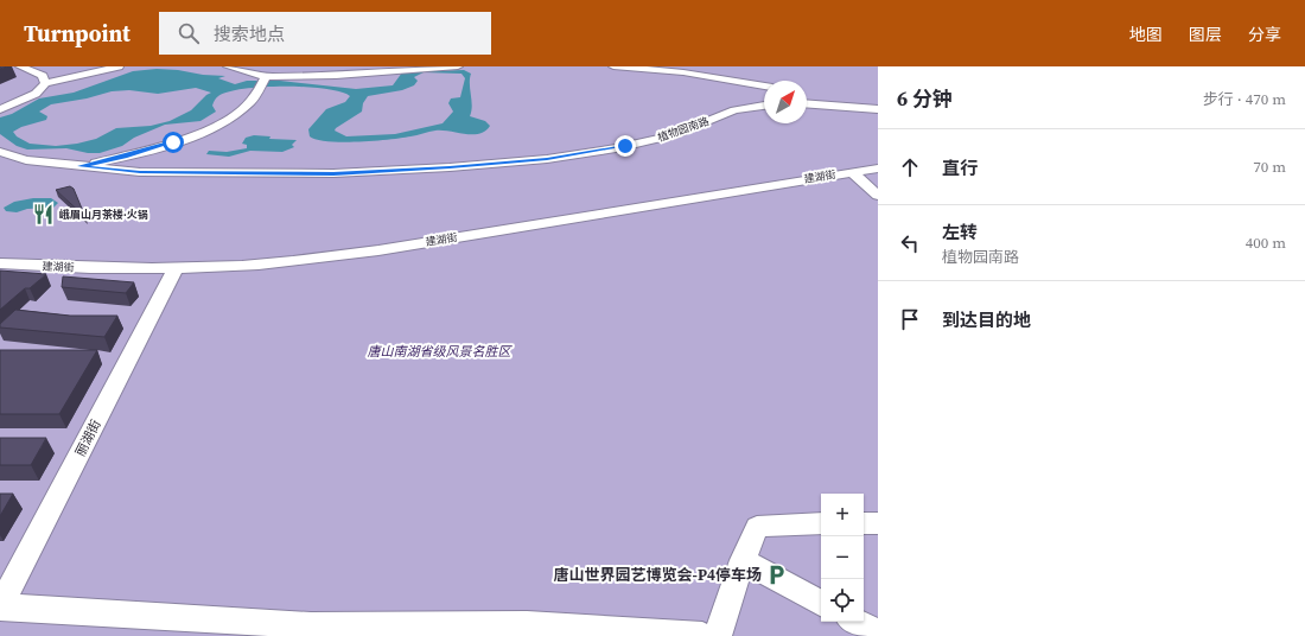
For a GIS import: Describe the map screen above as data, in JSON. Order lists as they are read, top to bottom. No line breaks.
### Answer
{"streets":{"street":["植物园南路","建湖街","丽湖街"]},"crossings":[["建湖街","丽湖街"]],"parks":["唐山南湖省级风景名胜区"],"places":{"restaurant":["峨眉山月茶楼·火锅"],"parking":["唐山世界园艺博览会-P4停车场"]},"north":"top right","page":{"header":"Turnpoint","search":"搜索地点","nav":["地图","图层","分享"],"heading":["6 分钟","步行 · 470 m"],"list":[["直行","70 m"],["左转","植物园南路","400 m"],"到达目的地"],"map_buttons":["+","−"]}}
